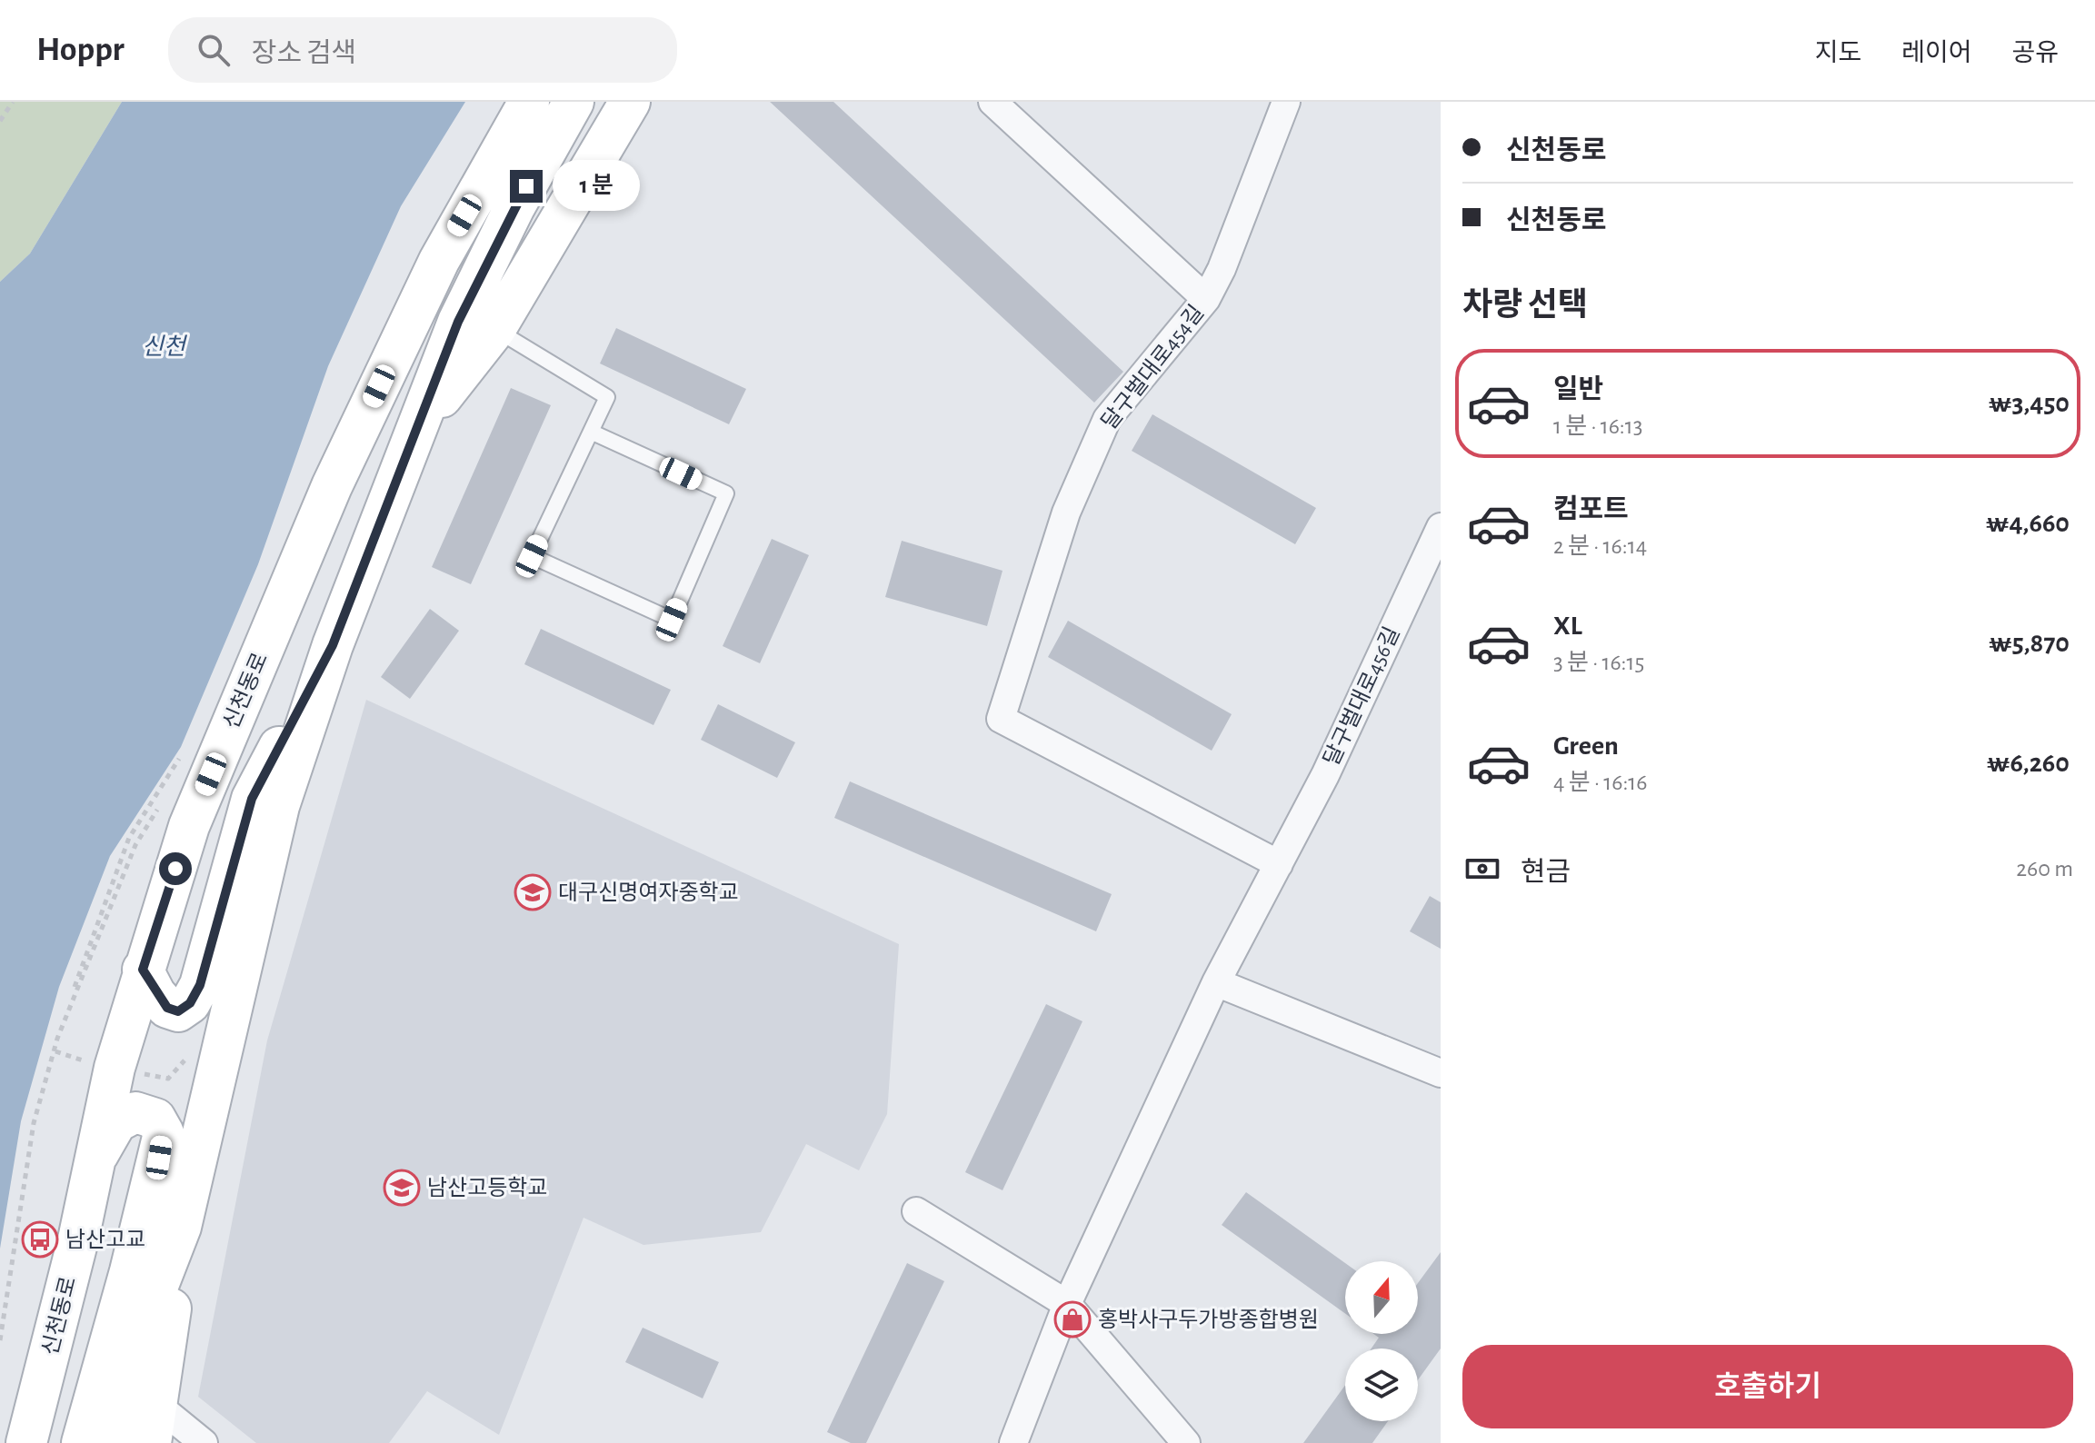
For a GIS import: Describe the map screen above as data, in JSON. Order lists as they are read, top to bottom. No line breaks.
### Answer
{"streets":{"main road":["신천동로"],"street":["달구벌대로454길","달구벌대로456길"]},"crossings":[["달구벌대로454길","달구벌대로456길"]],"water":["신천"],"places":{"school or university":["대구신명여자중학교","남산고등학교"],"bus stop":["남산고교"],"shop":["홍박사구두가방종합병원"]},"north":"top","page":{"header":"Hoppr","search":"장소 검색","nav":["지도","레이어","공유"],"banner":["신천동로","신천동로"],"bubble":"1 분","heading":"차량 선택","list":[{"name":"일반","note":"1 분 · 16:13","value":"₩3,450"},{"name":"컴포트","note":"2 분 · 16:14","value":"₩4,660"},{"name":"XL","note":"3 분 · 16:15","value":"₩5,870"},{"name":"Green","note":"4 분 · 16:16","value":"₩6,260"}],"pay":["현금","260 m"],"buttons":"호출하기"}}
